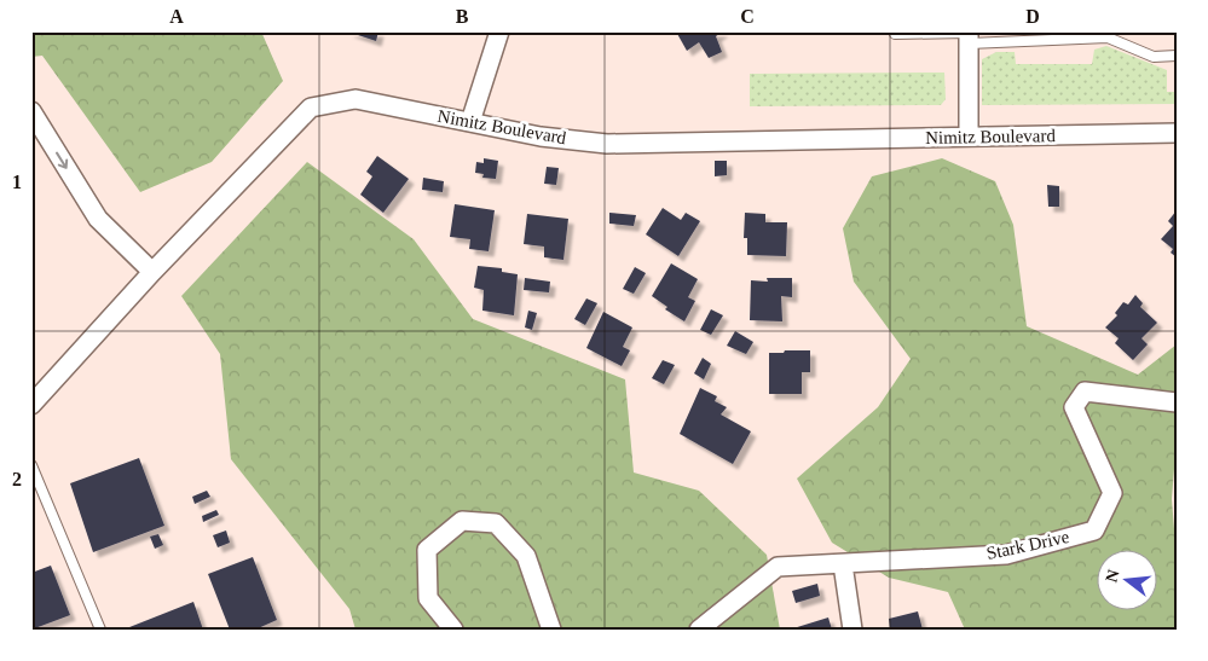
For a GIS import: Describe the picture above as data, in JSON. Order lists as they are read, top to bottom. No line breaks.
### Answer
{"streets":{"street":["Nimitz Boulevard","Stark Drive"]},"north":"left","grid":{"columns":["A","B","C","D"],"rows":["1","2"]}}
